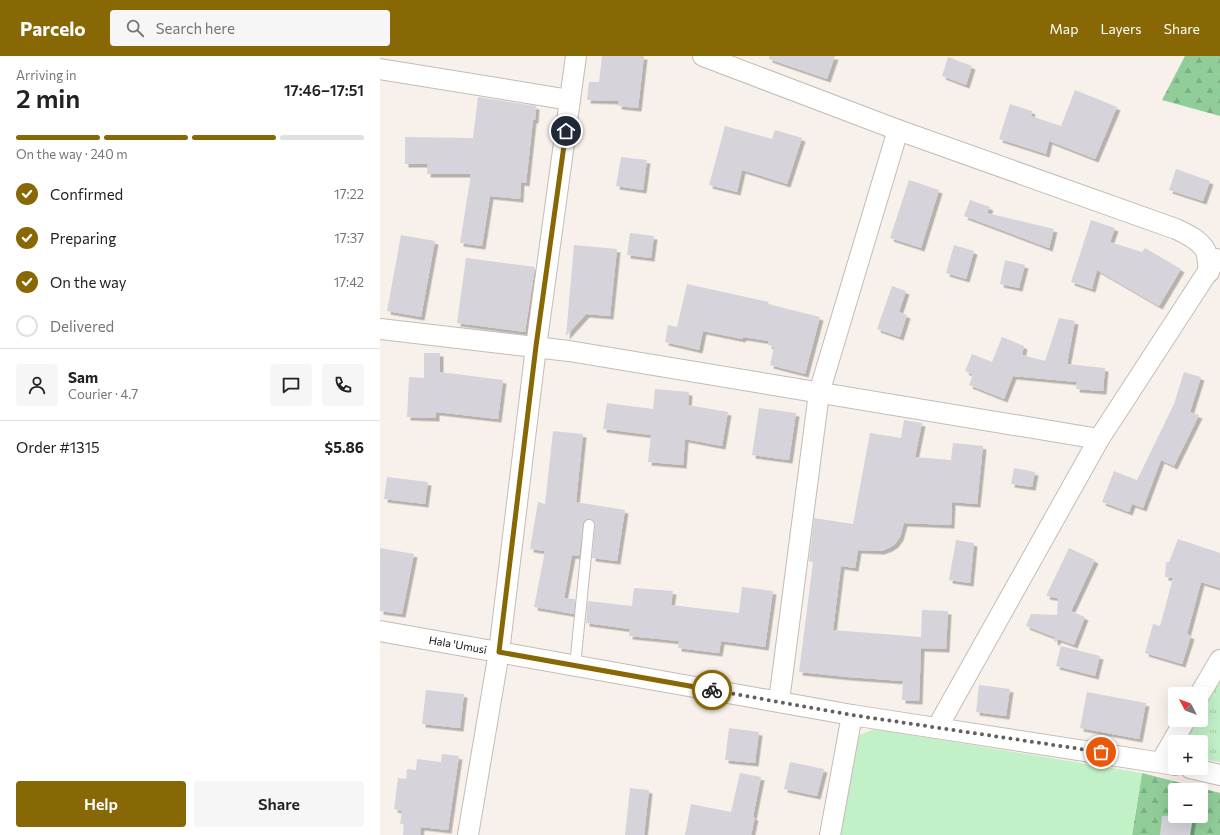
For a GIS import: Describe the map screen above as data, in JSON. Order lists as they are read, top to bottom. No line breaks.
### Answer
{"streets":{"street":["Hala 'Umusi"]},"north":"top left","page":{"header":"Parcelo","search":"Search here","nav":["Map","Layers","Share"],"heading":["2 min","Arriving in","17:46–17:51"],"panel":["Sam","Courier · 4.7","Order #1315","$5.86"],"bar":"On the way · 240 m","list":[["Confirmed","17:22"],["Preparing","17:37"],["On the way","17:42"],"Delivered"],"map_buttons":["+","−"],"buttons":["Help","Share"]}}
